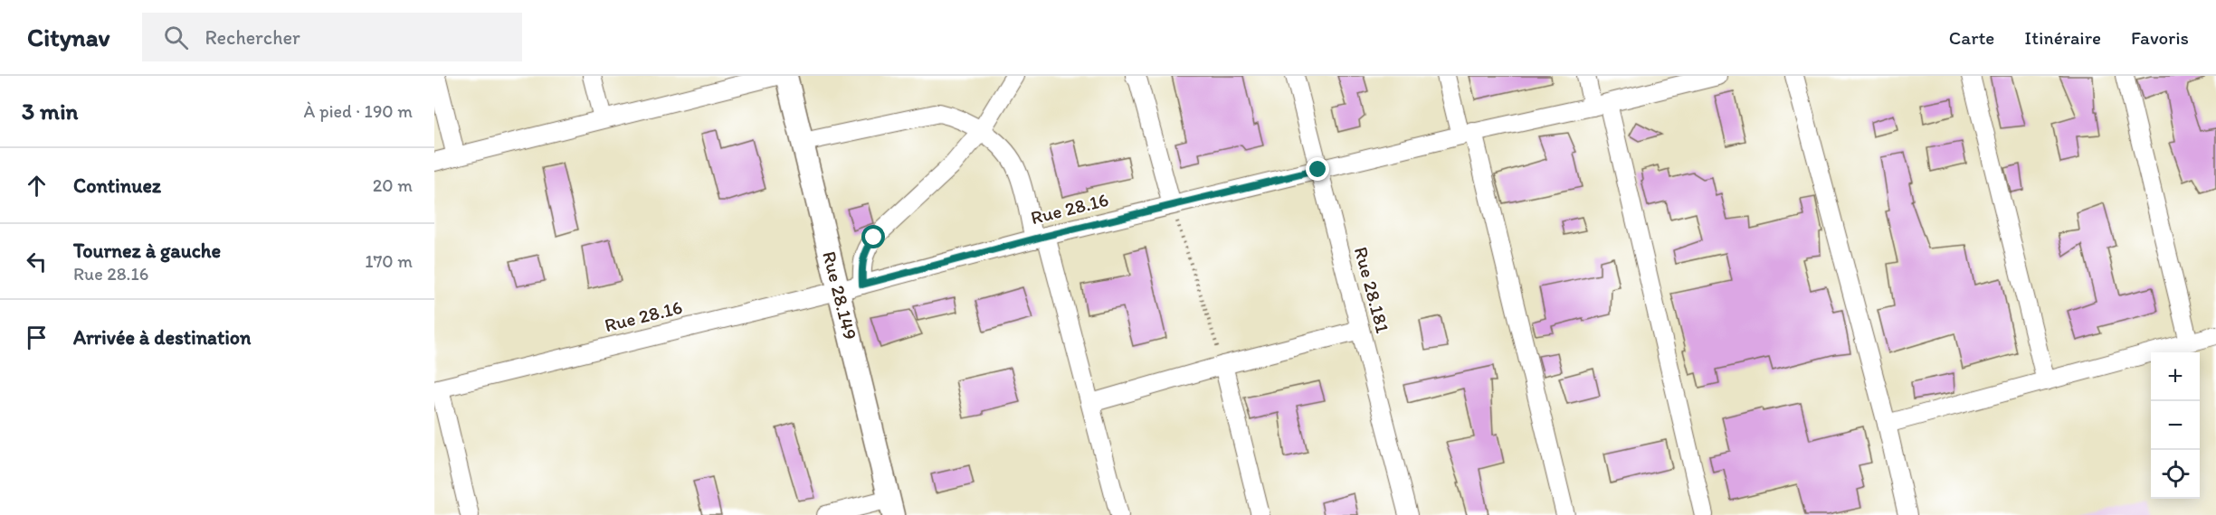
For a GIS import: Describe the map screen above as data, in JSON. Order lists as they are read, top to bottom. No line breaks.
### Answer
{"streets":{"street":["Rue 28.16","Rue 28.181","Rue 28.149"]},"crossings":[["Rue 28.16","Rue 28.181"],["Rue 28.16","Rue 28.149"]],"page":{"header":"Citynav","search":"Rechercher","nav":["Carte","Itinéraire","Favoris"],"heading":["3 min","À pied · 190 m"],"list":[["Continuez","20 m"],["Tournez à gauche","Rue 28.16","170 m"],"Arrivée à destination"],"map_buttons":["+","−"]}}
